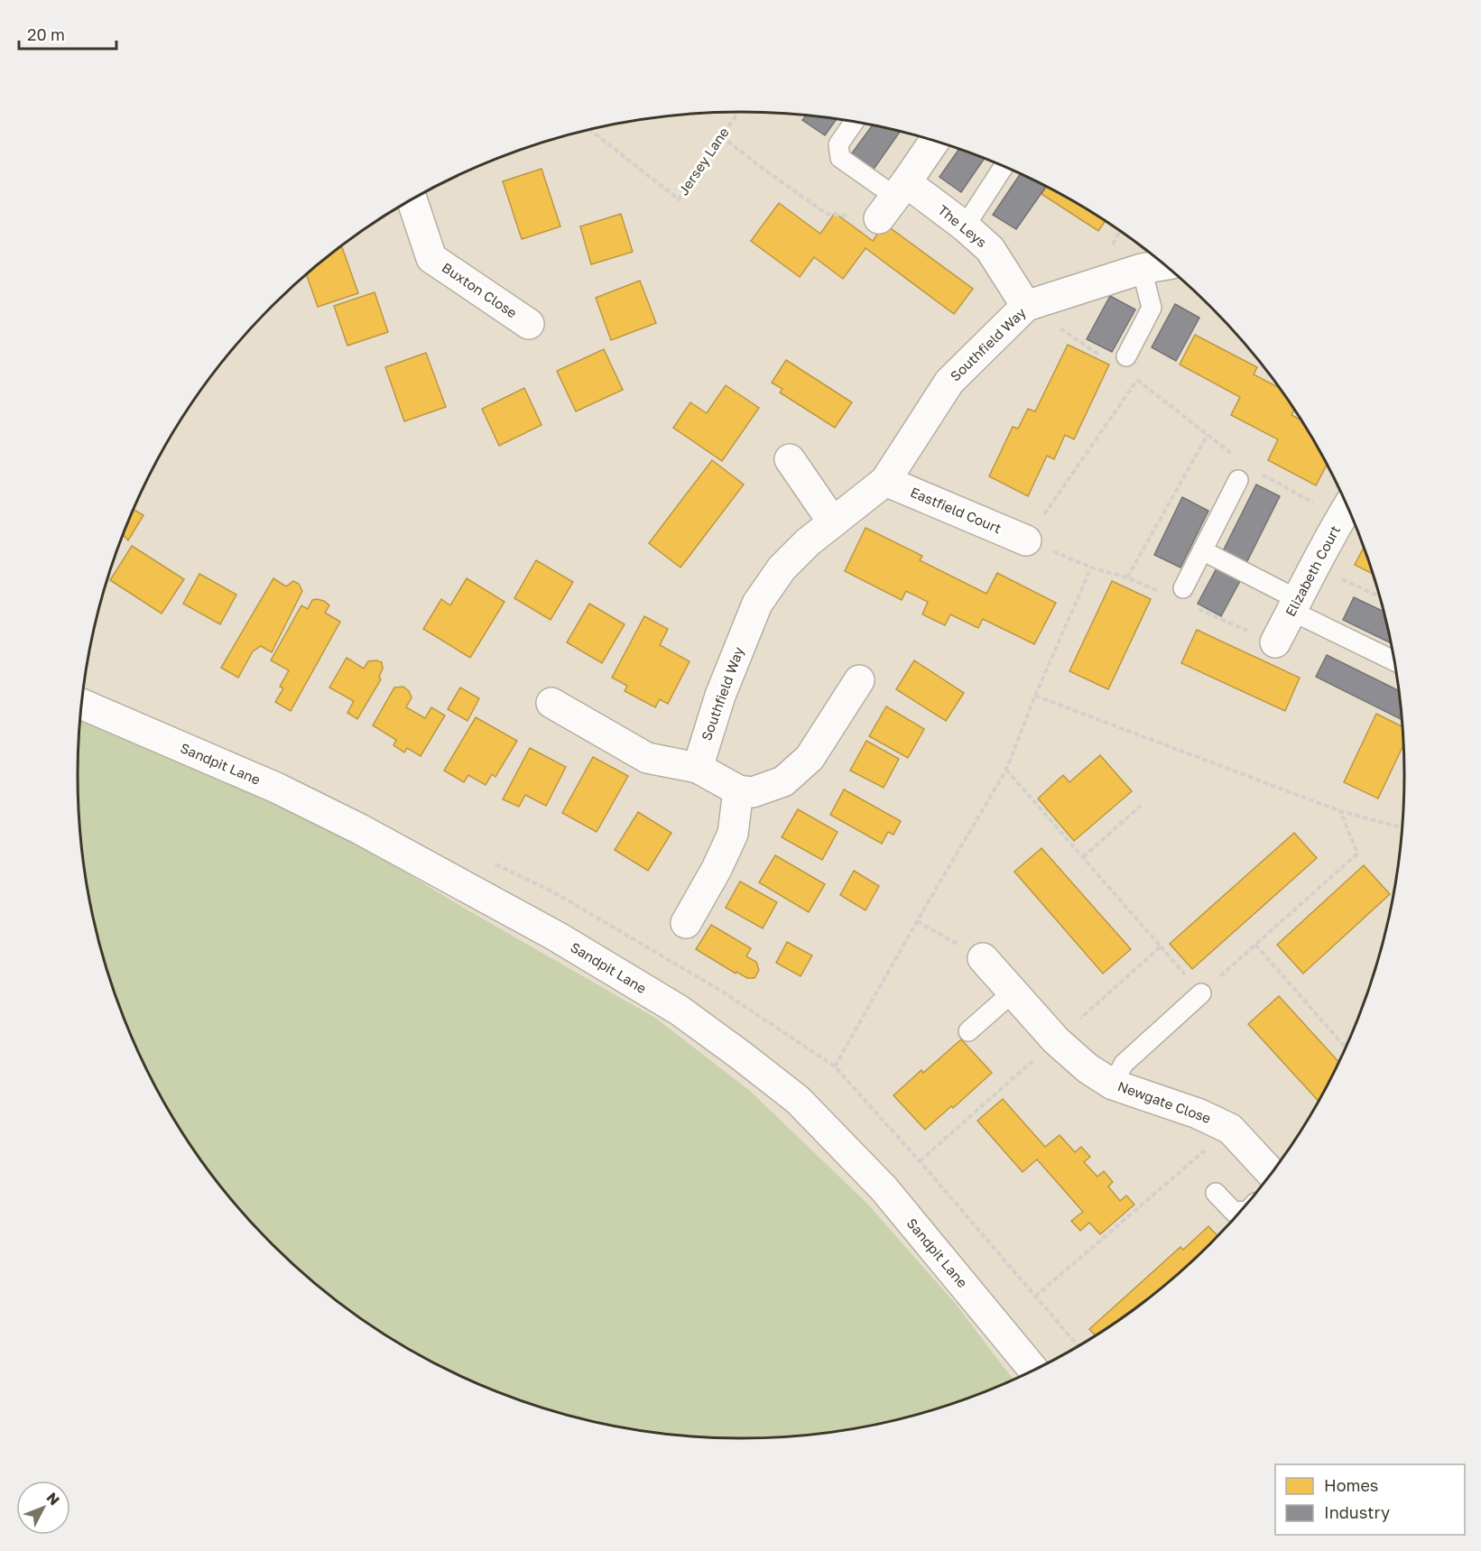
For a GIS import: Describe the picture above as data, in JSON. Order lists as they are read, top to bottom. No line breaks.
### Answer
{"streets":{"street":["The Leys","Buxton Close","Southfield Way","Eastfield Court","Elizabeth Court","Sandpit Lane","Newgate Close"],"path":["Jersey Lane"]},"crossings":[["The Leys","Southfield Way"],["Southfield Way","Eastfield Court"]],"legend":["Homes","Industry"],"scale_bar":"20 m","north":"top right"}
